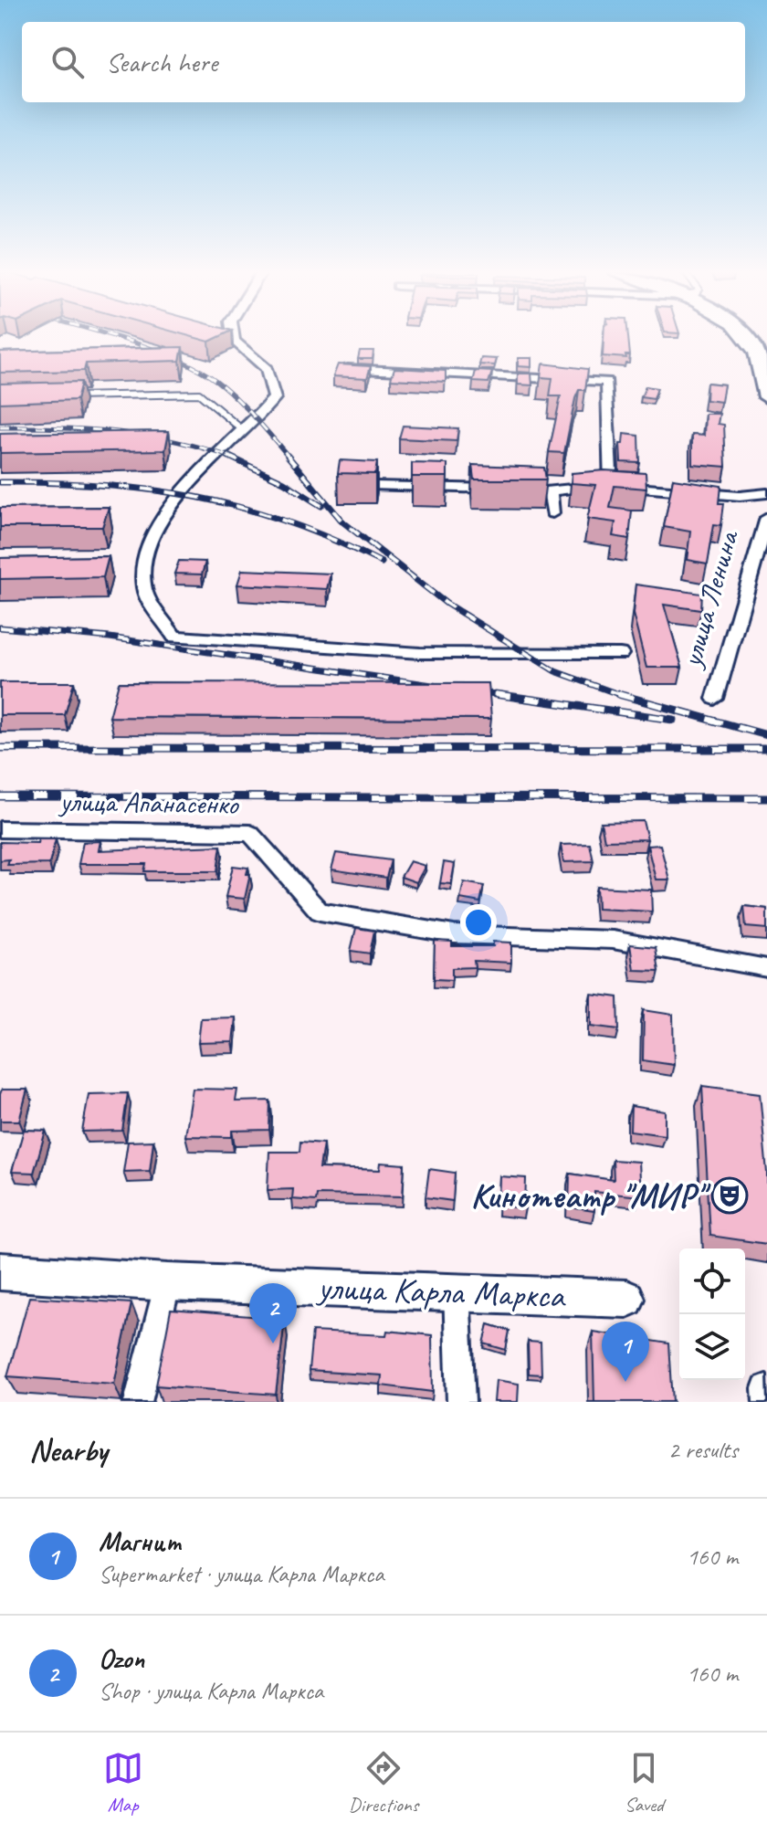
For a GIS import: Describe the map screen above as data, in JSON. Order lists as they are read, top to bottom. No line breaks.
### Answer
{"streets":{"main road":["улица Карла Маркса"],"street":["улица Ленина","улица Апанасенко"]},"places":{"theatre":["Кинотеатр \"МИР\""]},"page":{"search":"Search here","pins":["2","1"],"heading":["Nearby","2 results"],"list":[{"mark":"1","name":"Магнит","note":"Supermarket · улица Карла Маркса","value":"160 m"},{"mark":"2","name":"Ozon","note":"Shop · улица Карла Маркса","value":"160 m"}],"nav":["Map","Directions","Saved"]}}
